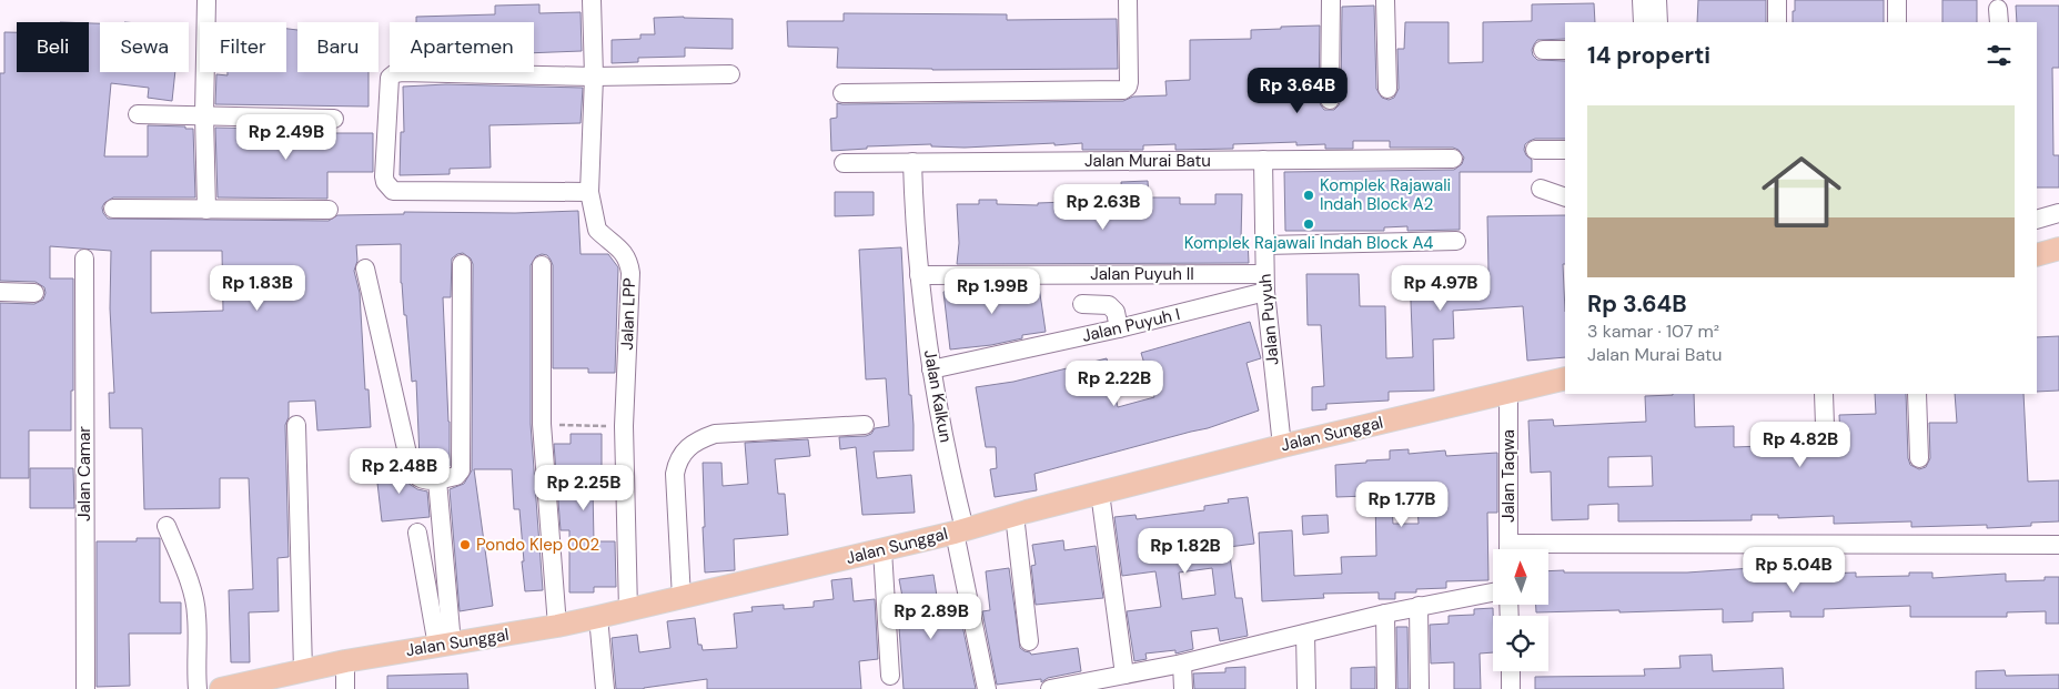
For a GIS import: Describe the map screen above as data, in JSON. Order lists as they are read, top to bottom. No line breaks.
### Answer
{"streets":{"main road":["Jalan Sunggal"],"street":["Jalan Murai Batu","Jalan Puyuh II","Jalan LPP","Jalan Puyuh","Jalan Puyuh I","Jalan Kalkun","Jalan Camar","Jalan Taqwa"]},"crossings":[["Jalan Murai Batu","Jalan Puyuh"],["Jalan Murai Batu","Jalan Kalkun"],["Jalan Puyuh II","Jalan Puyuh"],["Jalan Puyuh II","Jalan Puyuh I"],["Jalan Puyuh II","Jalan Kalkun"],["Jalan LPP","Jalan Sunggal"],["Jalan Puyuh","Jalan Puyuh I"],["Jalan Puyuh","Jalan Sunggal"],["Jalan Puyuh I","Jalan Kalkun"],["Jalan Kalkun","Jalan Sunggal"],["Jalan Sunggal","Jalan Taqwa"]],"places":["Komplek Rajawali Indah Block A2","Komplek Rajawali Indah Block A4","Pondo Klep 002"],"north":"top","page":{"chip":["Beli","Sewa","Filter","Baru","Apartemen"],"heading":"14 properti","price":["Rp 3.64B","Rp 2.49B","Rp 2.63B","Rp 1.83B","Rp 4.97B","Rp 1.99B","Rp 2.22B","Rp 4.82B","Rp 2.48B","Rp 2.25B","Rp 1.77B","Rp 1.82B","Rp 5.04B","Rp 2.89B"],"list":[{"name":"Rp 3.64B","note":"3 kamar · 107 m² · Jalan Murai Batu"}]}}
